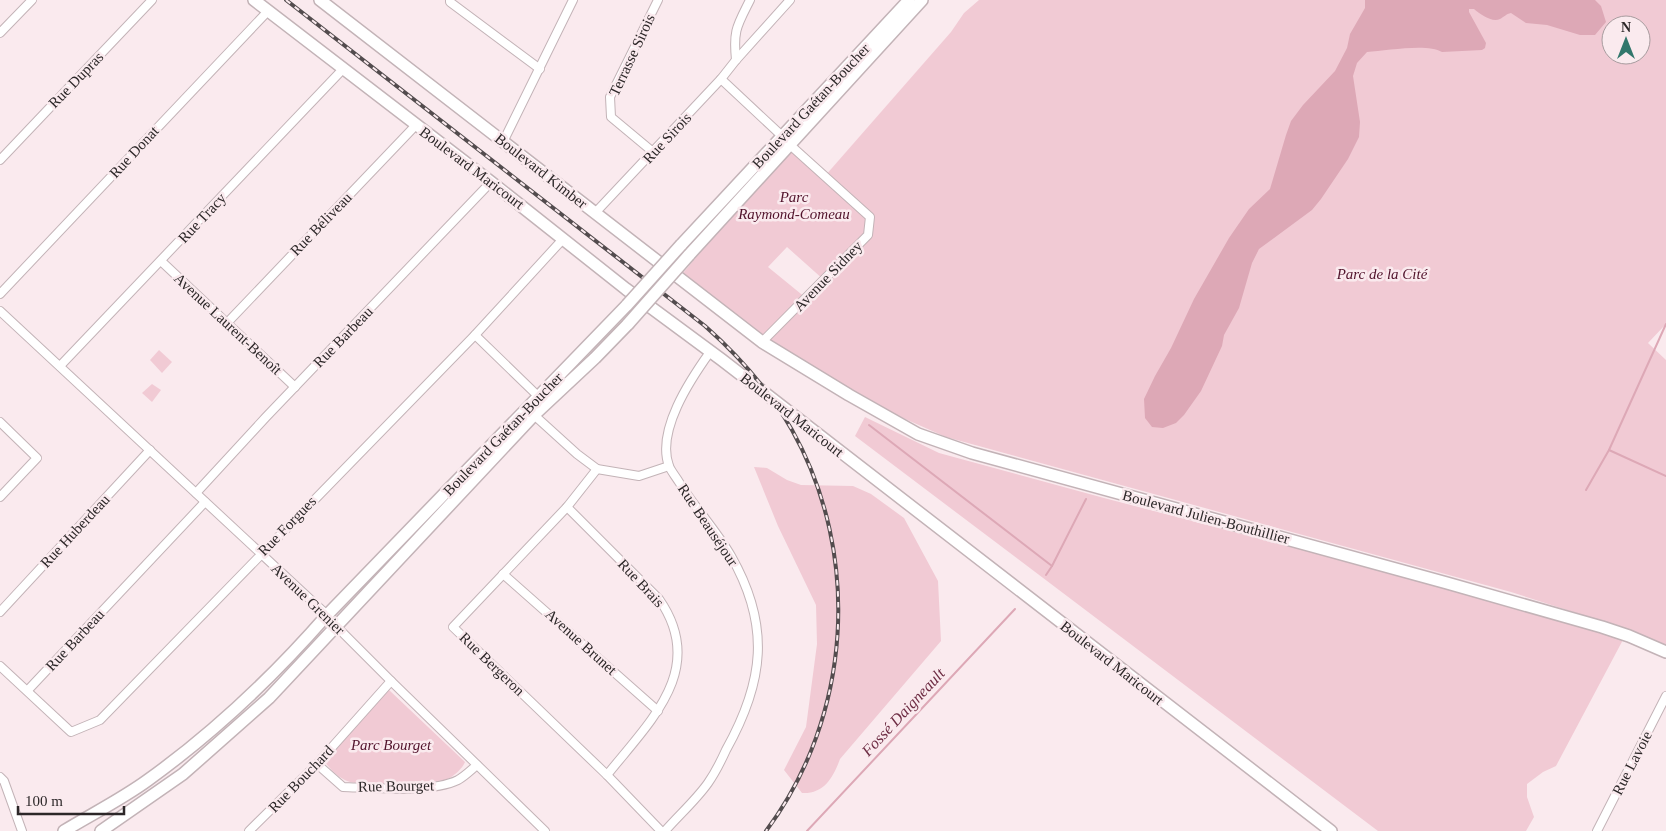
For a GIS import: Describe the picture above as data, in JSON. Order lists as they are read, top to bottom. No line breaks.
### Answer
{"streets":{"street":["Terrasse Sirois","Rue Dupras","Boulevard Gaétan-Boucher","Rue Sirois","Rue Donat","Boulevard Maricourt","Boulevard Kimber","Rue Tracy","Rue Béliveau","Avenue Sidney","Avenue Laurent-Benoît","Rue Barbeau","Boulevard Julien-Bouthillier","Rue Beauséjour","Rue Forgues","Rue Huberdeau","Rue Brais","Avenue Grenier","Avenue Brunet","Rue Bergeron","Rue Lavoie","Rue Bouchard","Rue Bourget"]},"crossings":[["Terrasse Sirois","Rue Sirois"],["Boulevard Gaétan-Boucher","Avenue Sidney"],["Boulevard Gaétan-Boucher","Avenue Grenier"],["Rue Sirois","Boulevard Kimber"],["Rue Sirois","Avenue Sidney"],["Rue Donat","Boulevard Maricourt"],["Boulevard Maricourt","Rue Tracy"],["Boulevard Maricourt","Rue Béliveau"],["Boulevard Maricourt","Rue Barbeau"],["Boulevard Maricourt","Rue Beauséjour"],["Boulevard Maricourt","Rue Forgues"],["Boulevard Kimber","Avenue Sidney"],["Boulevard Kimber","Boulevard Julien-Bouthillier"],["Rue Tracy","Avenue Laurent-Benoît"],["Rue Tracy","Avenue Grenier"],["Rue Béliveau","Avenue Laurent-Benoît"],["Avenue Sidney","Boulevard Julien-Bouthillier"],["Avenue Laurent-Benoît","Rue Barbeau"],["Rue Barbeau","Rue Forgues"],["Rue Barbeau","Avenue Grenier"],["Rue Forgues","Avenue Grenier"],["Rue Huberdeau","Avenue Grenier"],["Rue Brais","Avenue Brunet"],["Rue Brais","Rue Bergeron"],["Avenue Grenier","Rue Bouchard"],["Avenue Grenier","Rue Bourget"],["Avenue Brunet","Rue Bergeron"],["Rue Bouchard","Rue Bourget"]],"water":["Fossé Daigneault"],"parks":["Parc Raymond-Comeau","Parc de la Cité","Parc Bourget"],"scale_bar":"100 m","north":"top"}
